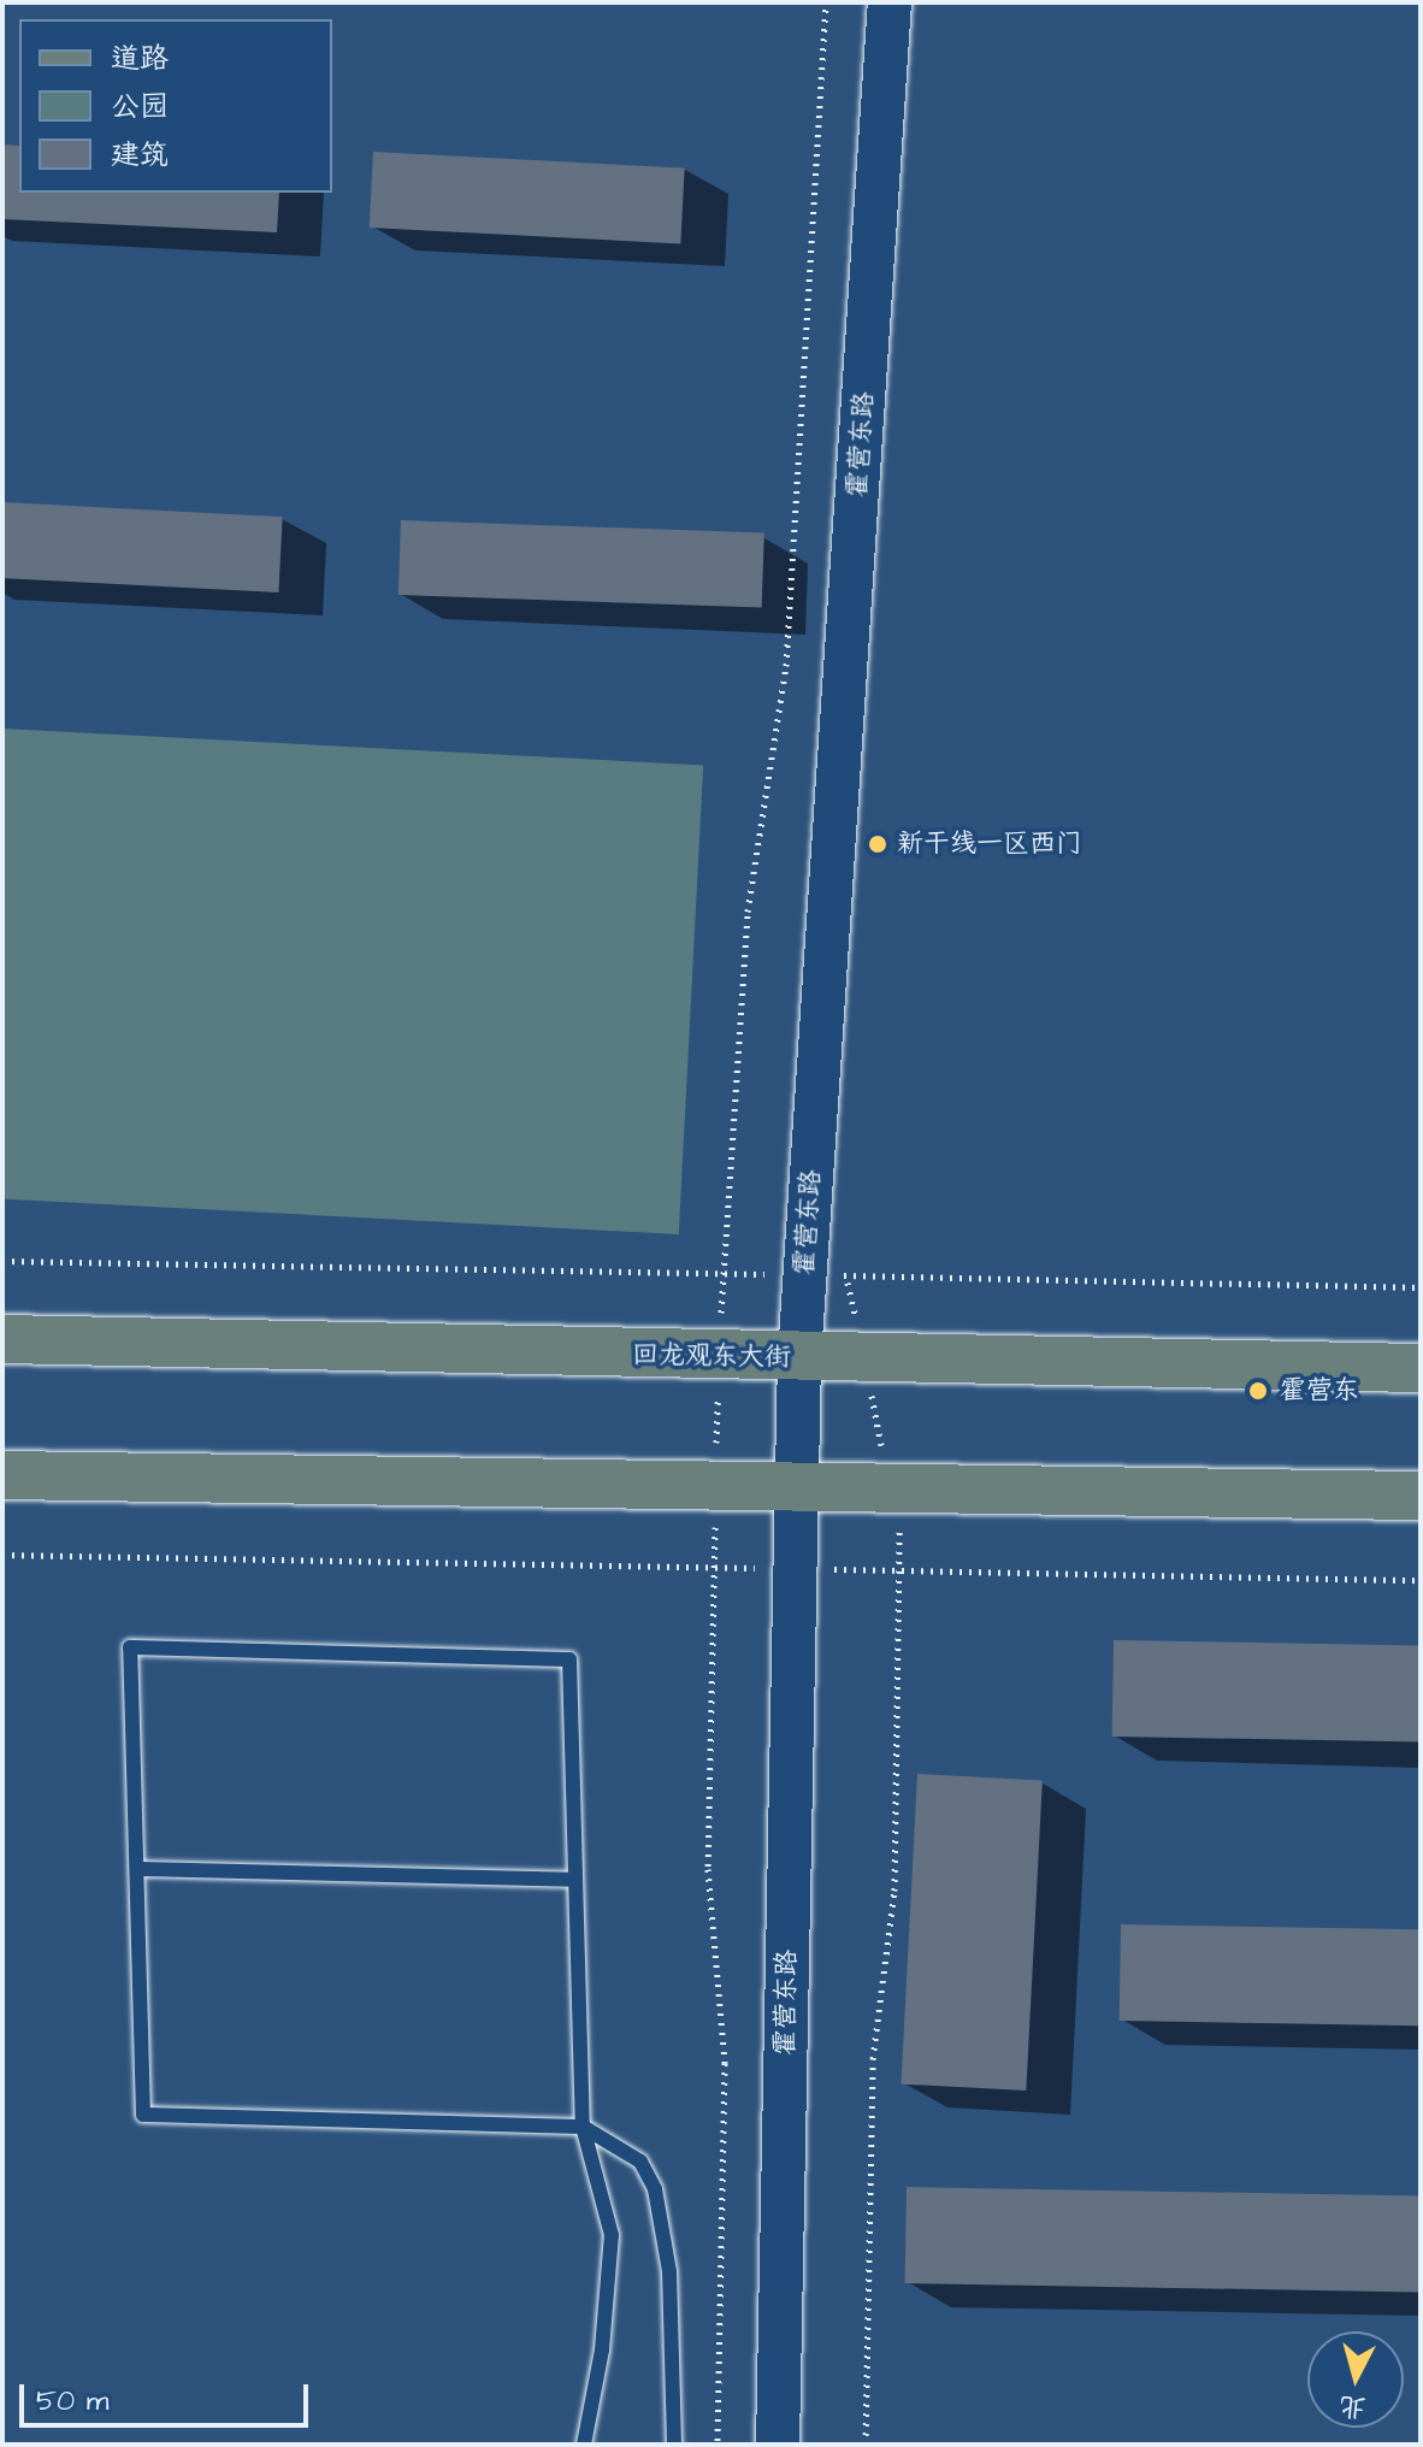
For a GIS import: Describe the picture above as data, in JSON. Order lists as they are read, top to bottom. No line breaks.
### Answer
{"streets":{"main road":["回龙观东大街"],"street":["霍营东路"]},"crossings":[["霍营东路","回龙观东大街"]],"places":["新干线一区西门","霍营东"],"legend":["道路","公园","建筑"],"scale_bar":"50 m","north":"bottom"}
